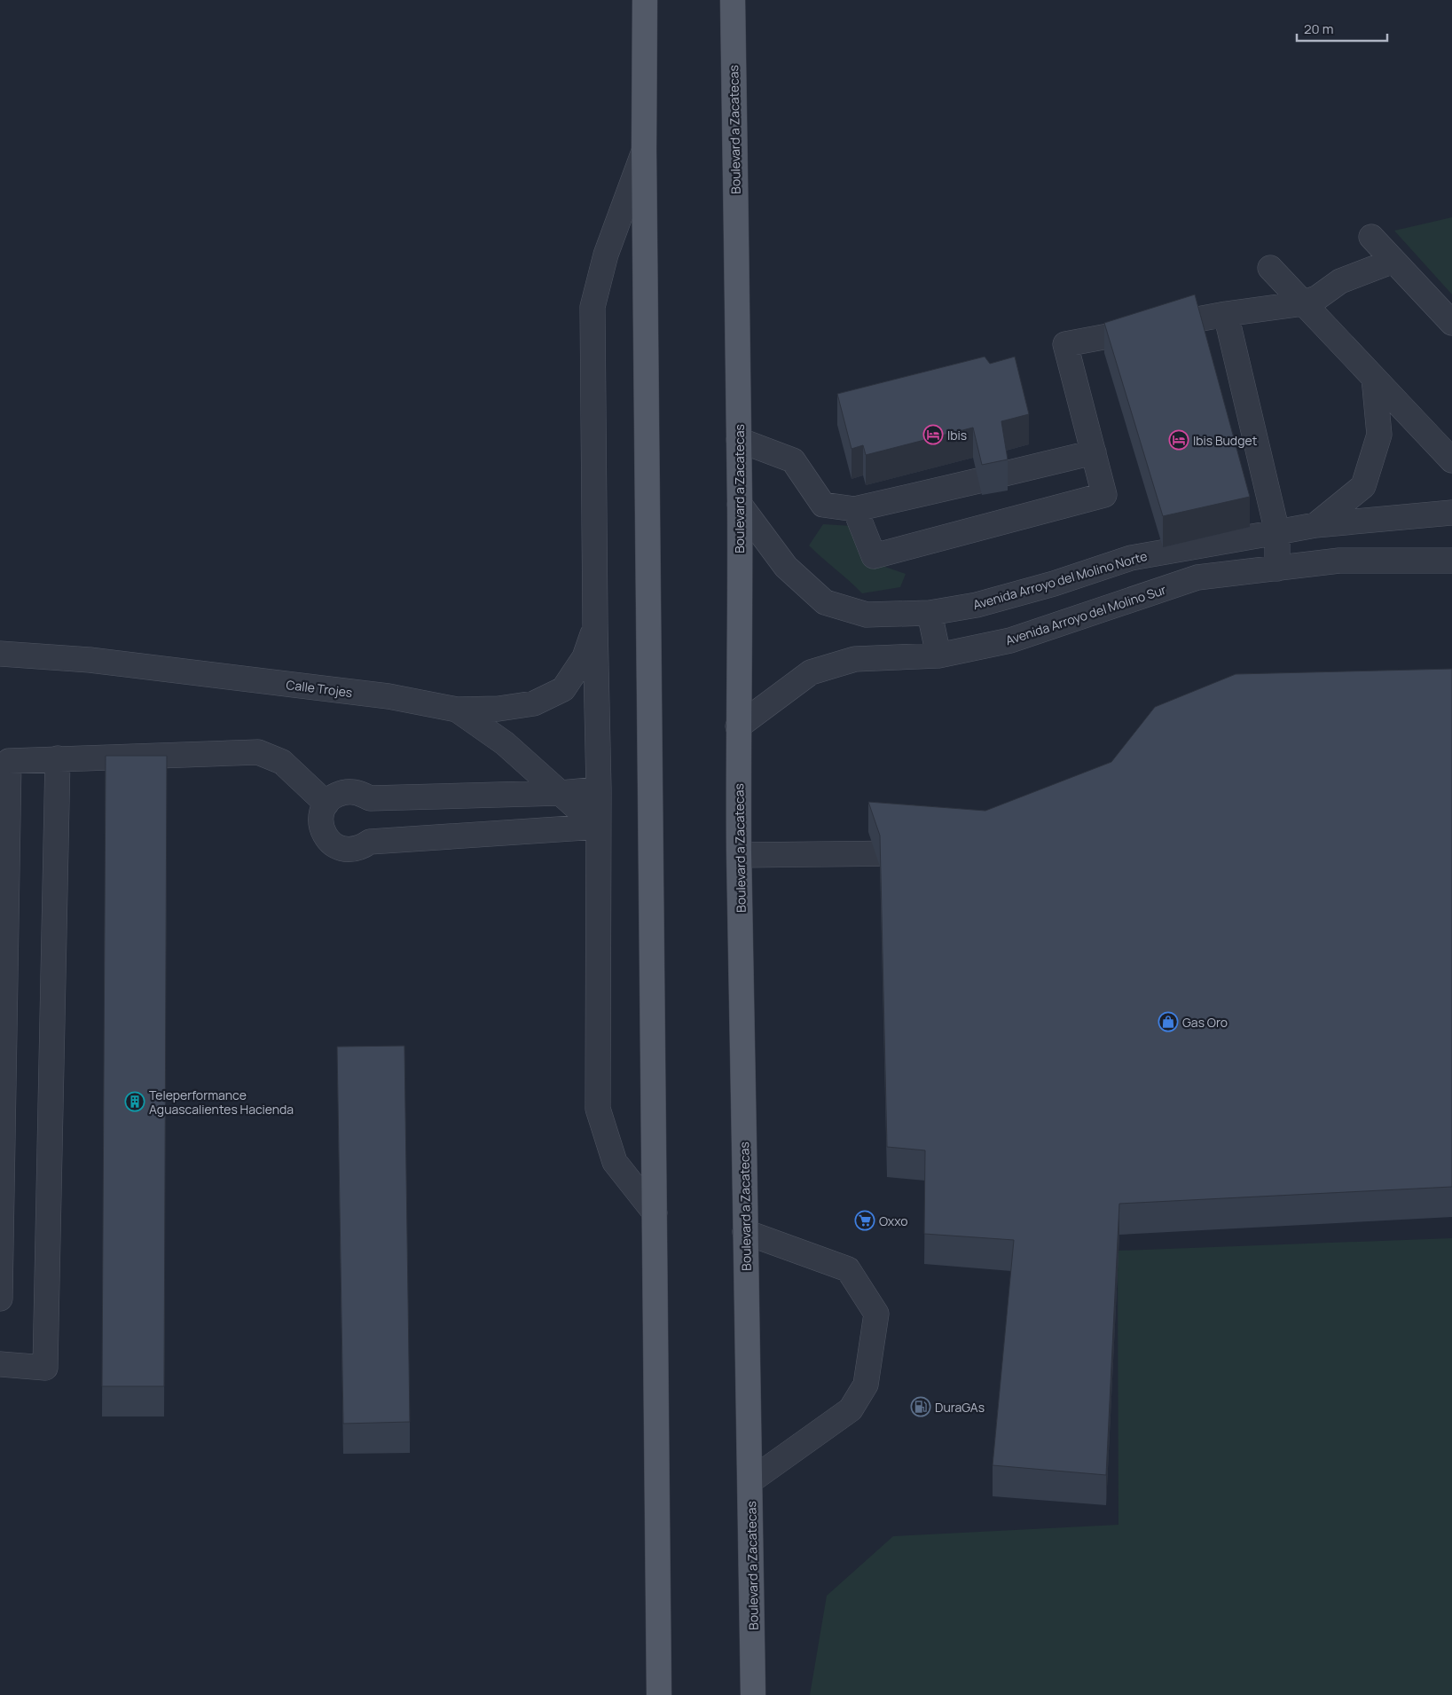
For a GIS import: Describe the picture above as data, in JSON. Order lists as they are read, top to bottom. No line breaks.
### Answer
{"streets":{"main road":["Boulevard a Zacatecas"],"street":["Avenida Arroyo del Molino Norte","Avenida Arroyo del Molino Sur","Calle Trojes"]},"crossings":[["Boulevard a Zacatecas","Avenida Arroyo del Molino Norte"],["Boulevard a Zacatecas","Avenida Arroyo del Molino Sur"]],"places":{"hotel":["Ibis","Ibis Budget"],"shop":["Gas Oro"],"building":["Teleperformance Aguascalientes Hacienda"],"supermarket":["Oxxo"],"fuel station":["DuraGAs"]},"scale_bar":"20 m"}
